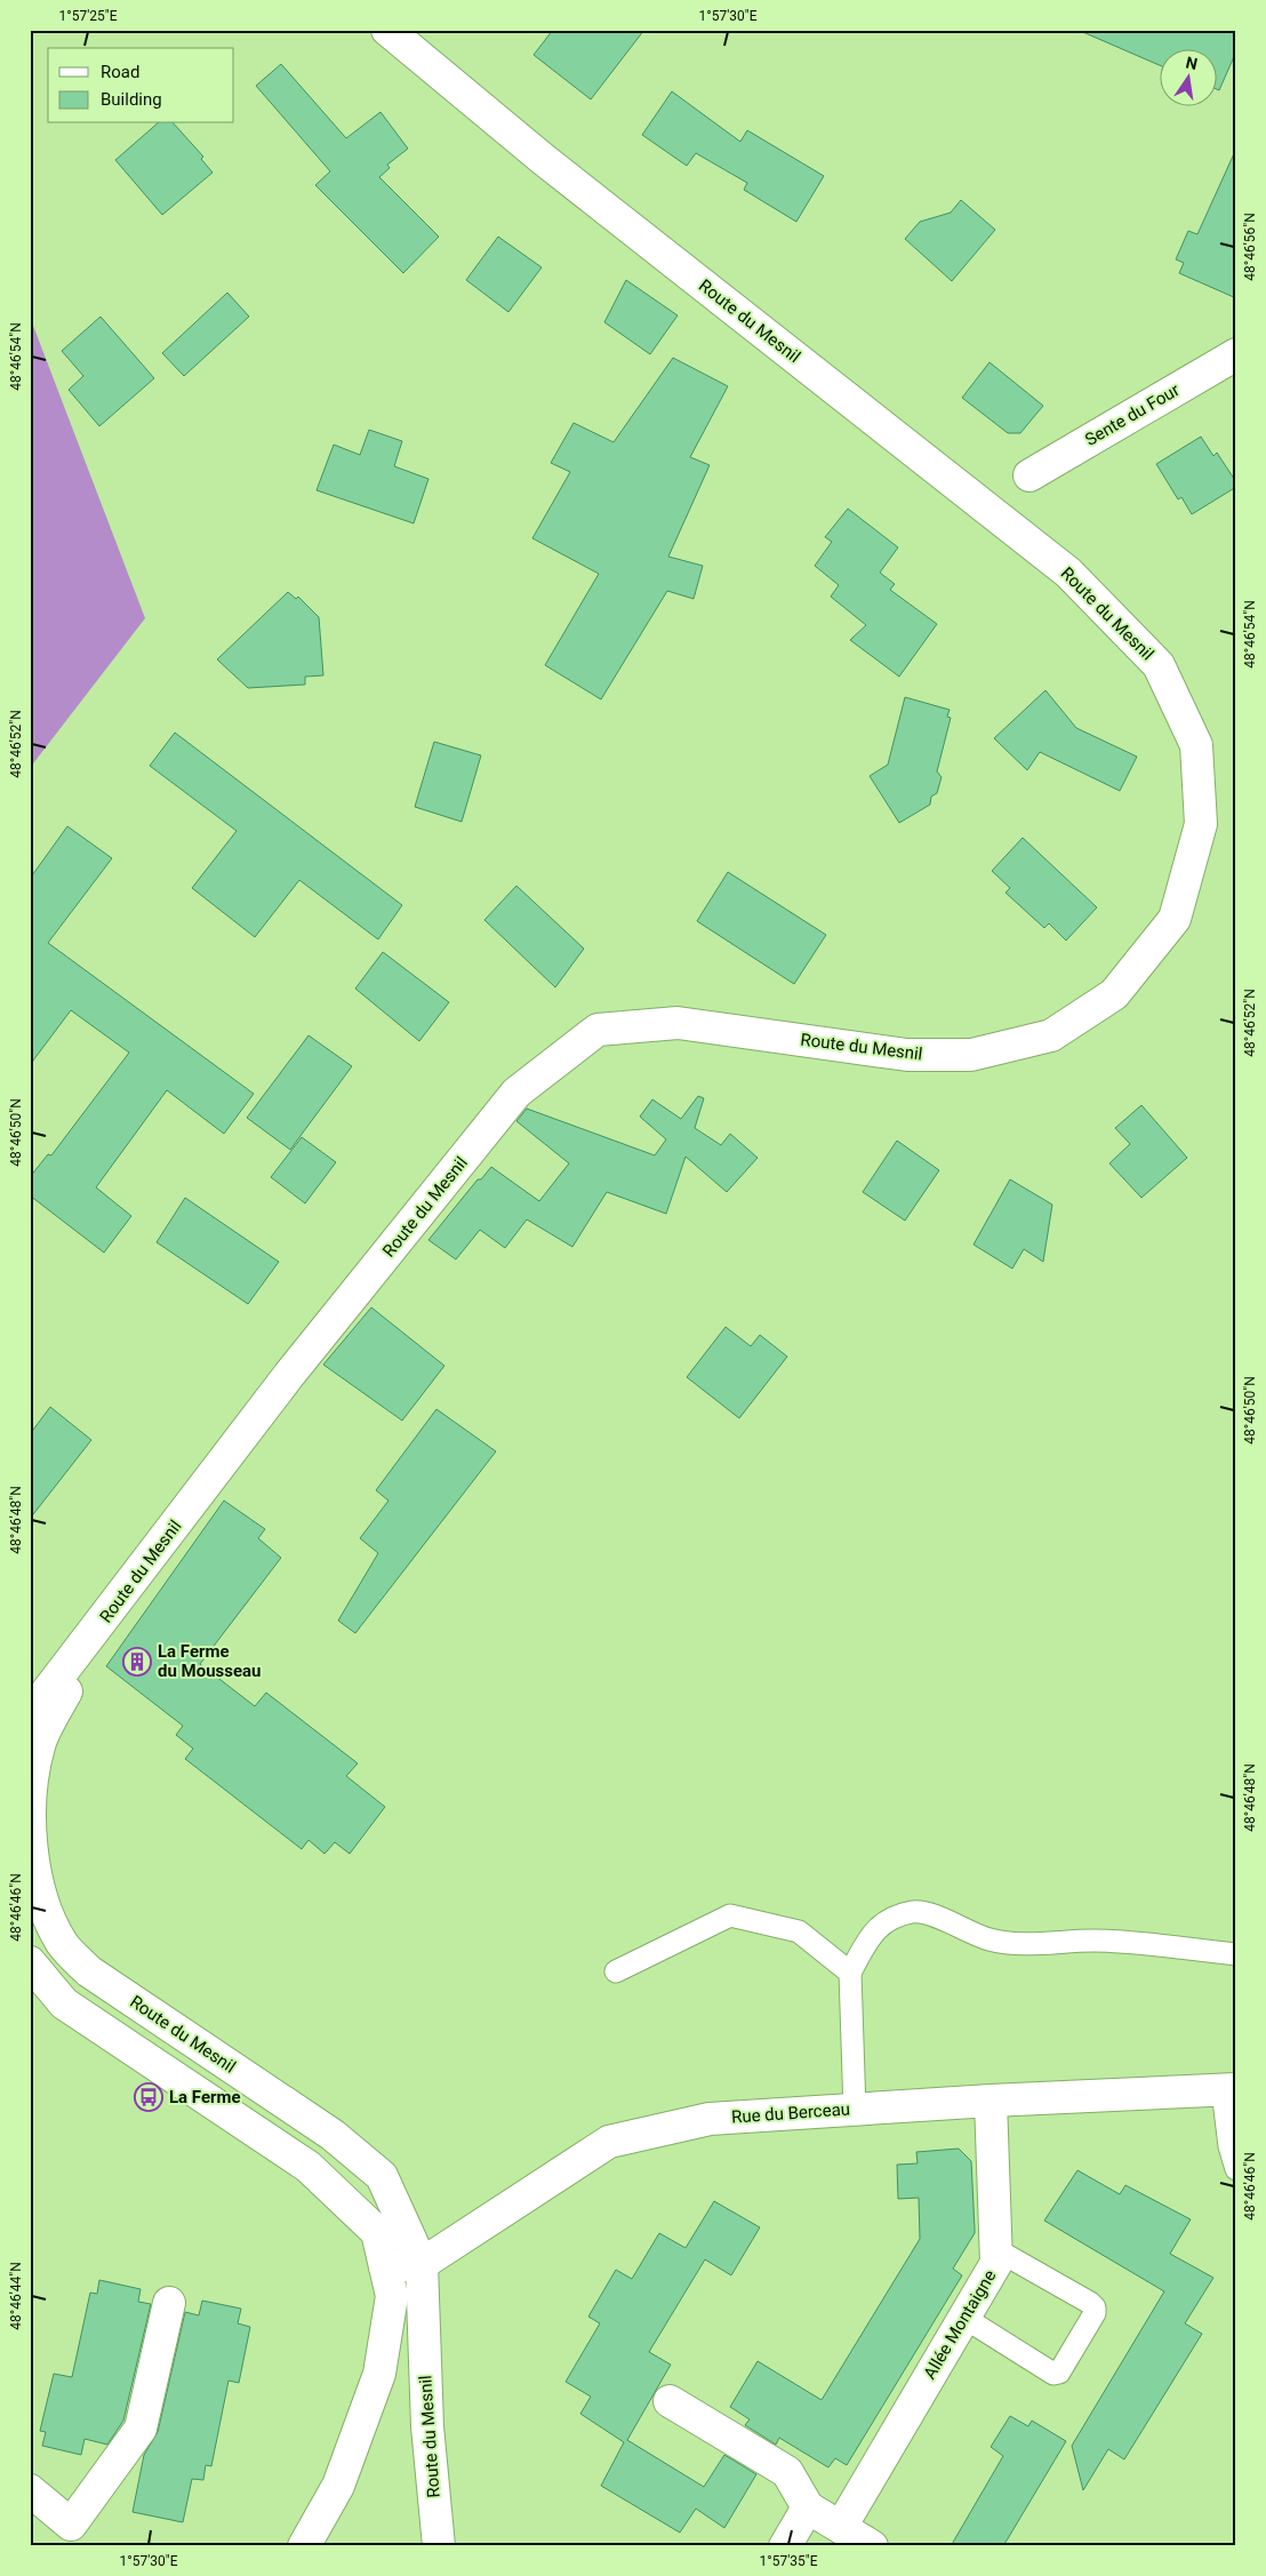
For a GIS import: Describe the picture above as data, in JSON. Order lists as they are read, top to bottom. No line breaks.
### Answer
{"streets":{"street":["Route du Mesnil","Sente du Four","Rue du Berceau","Allée Montaigne"]},"crossings":[["Route du Mesnil","Rue du Berceau"],["Rue du Berceau","Allée Montaigne"]],"places":{"building":["La Ferme du Mousseau"],"bus stop":["La Ferme"]},"legend":["Road","Building"],"north":"top","coordinates":["1°57'25\"E","1°57'30\"E","48°46'56\"N","48°46'54\"N","48°46'52\"N","48°46'50\"N","48°46'48\"N","48°46'46\"N","48°46'44\"N","1°57'35\"E"]}
